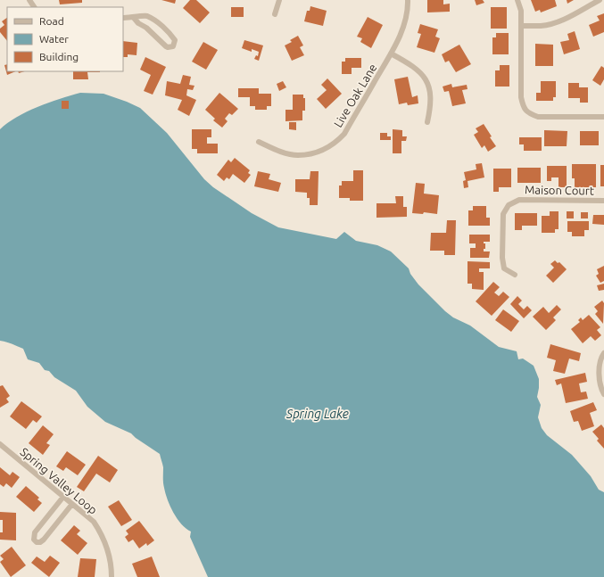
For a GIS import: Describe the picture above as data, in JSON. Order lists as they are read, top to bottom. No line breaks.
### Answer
{"streets":{"street":["Live Oak Lane","Maison Court","Spring Valley Loop"]},"water":["Spring Lake"],"legend":["Road","Water","Building"]}
